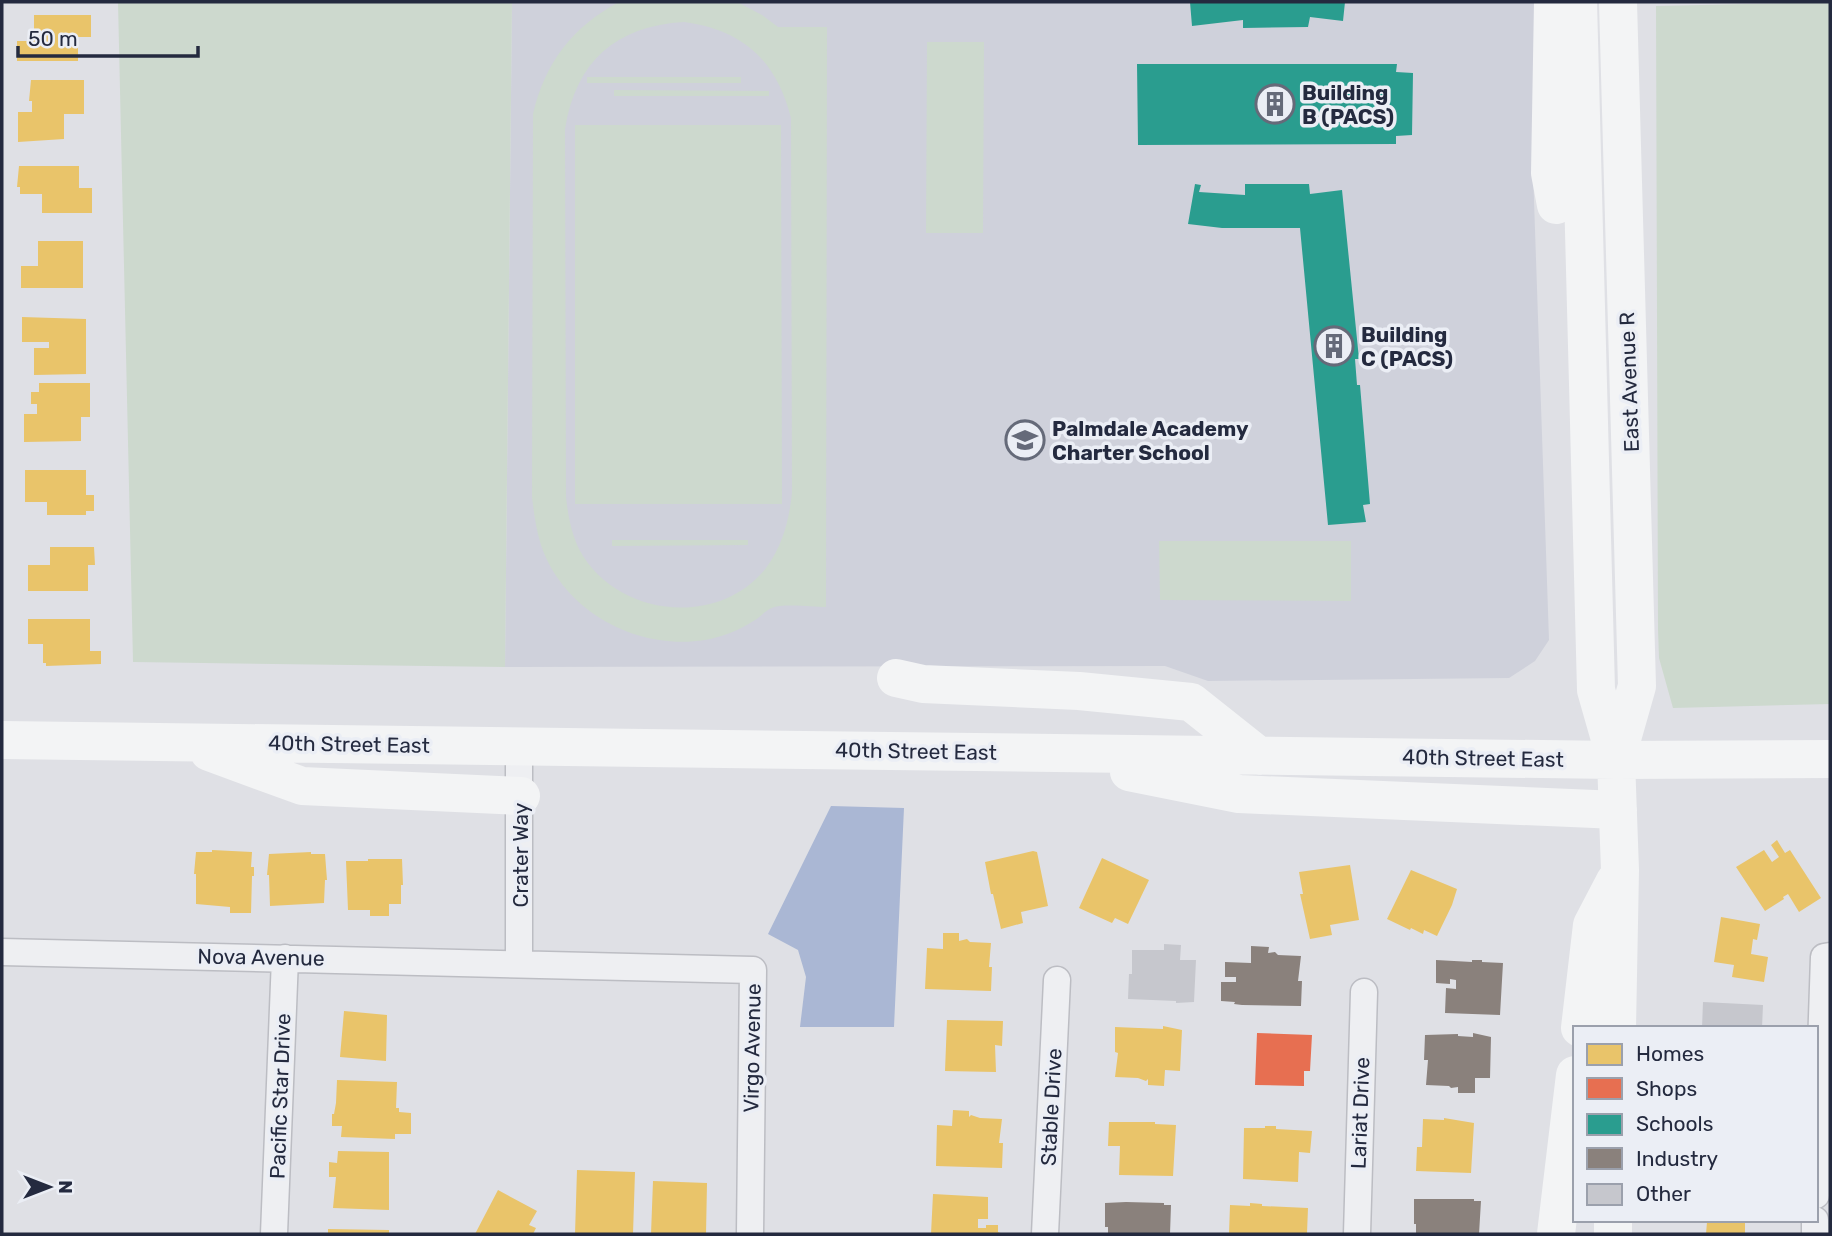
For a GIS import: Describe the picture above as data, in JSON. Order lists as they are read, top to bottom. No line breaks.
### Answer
{"streets":{"main road":["East Avenue R","40th Street East"],"street":["Crater Way","Nova Avenue","Virgo Avenue","Pacific Star Drive","Stable Drive","Lariat Drive"]},"crossings":[["East Avenue R","40th Street East"],["40th Street East","Crater Way"],["Crater Way","Nova Avenue"],["Crater Way","Virgo Avenue"],["Nova Avenue","Virgo Avenue"],["Nova Avenue","Pacific Star Drive"]],"places":{"building":["Building B (PACS)","Building C (PACS)"],"school or university":["Palmdale Academy Charter School"]},"legend":["Homes","Shops","Schools","Industry","Other"],"scale_bar":"50 m","north":"right"}
